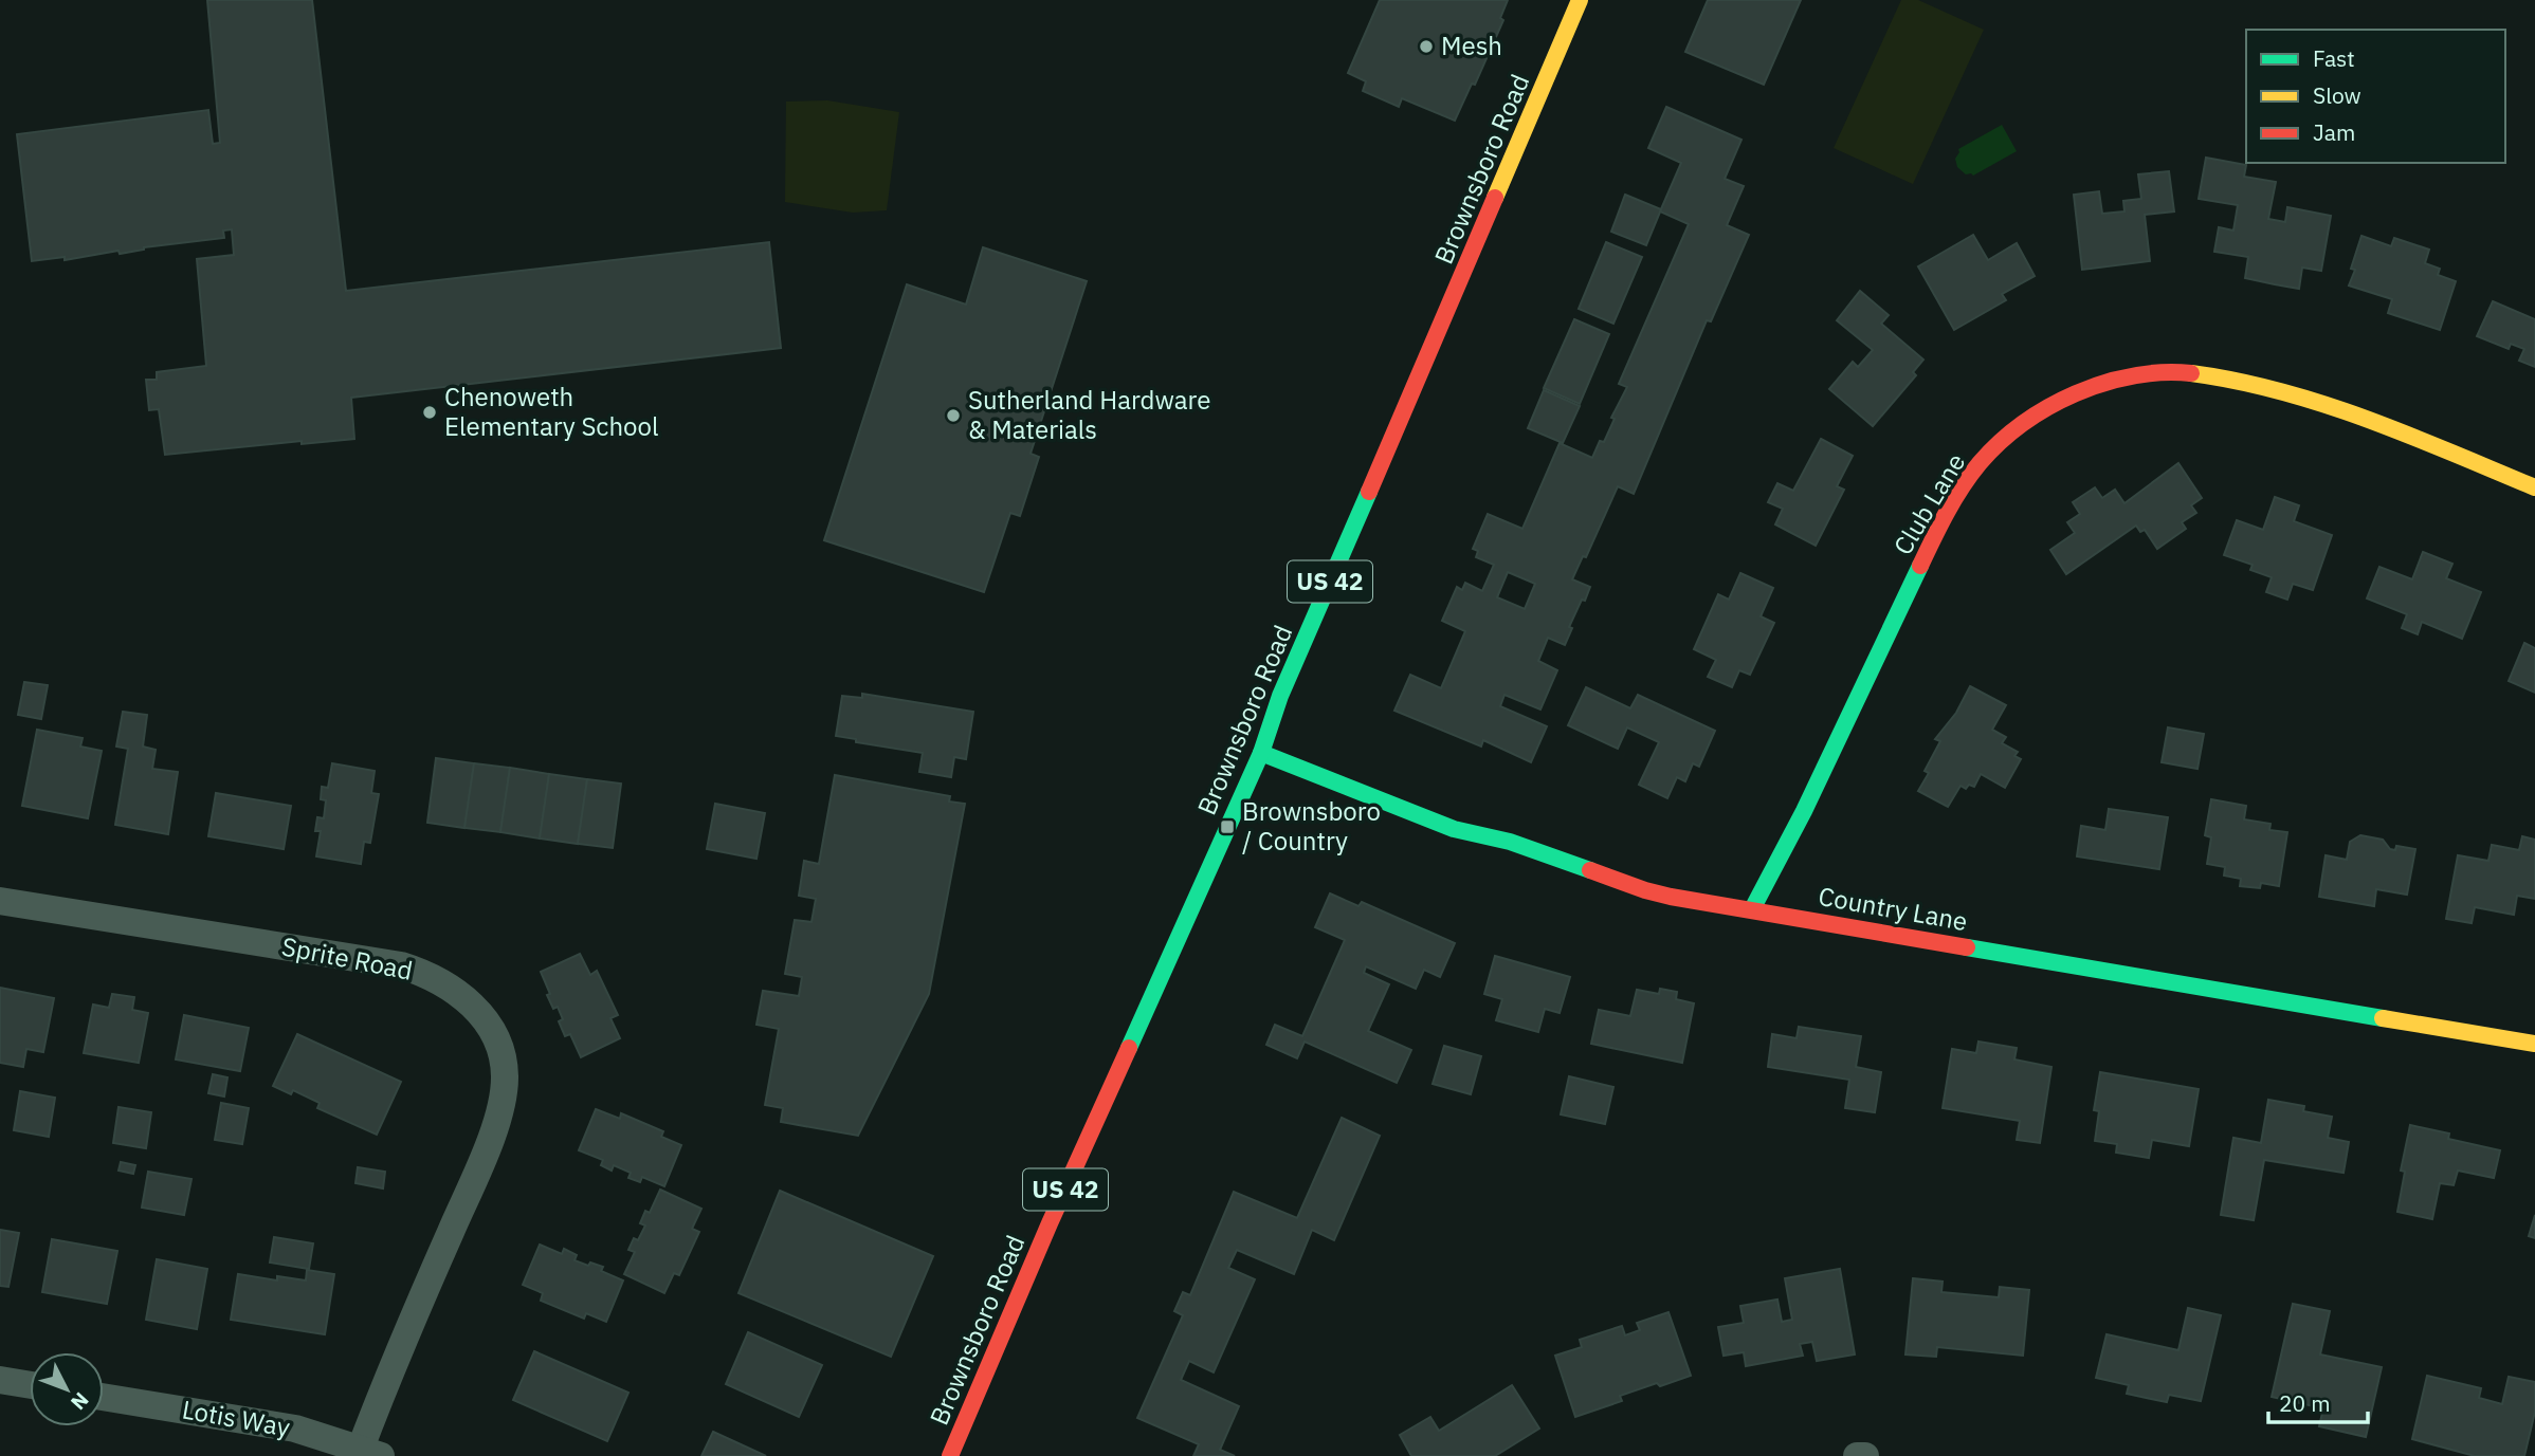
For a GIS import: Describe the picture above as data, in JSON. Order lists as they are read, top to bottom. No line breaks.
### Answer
{"streets":{"street":["Brownsboro Road","Club Lane","US 42","Country Lane","Sprite Road","Lotis Way"]},"crossings":[["Brownsboro Road","Country Lane"],["Club Lane","Country Lane"],["Sprite Road","Lotis Way"]],"places":{"other":["Mesh","Chenoweth Elementary School","Sutherland Hardware & Materials"],"transit":["Brownsboro / Country"]},"legend":["Fast","Slow","Jam"],"scale_bar":"20 m","north":"bottom right"}
